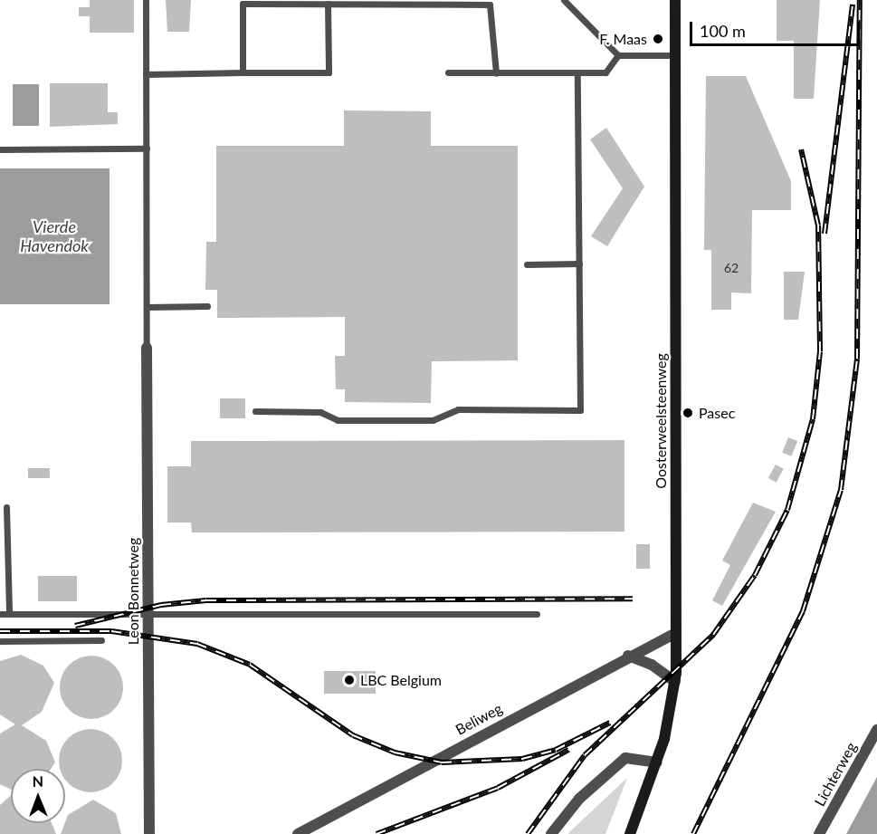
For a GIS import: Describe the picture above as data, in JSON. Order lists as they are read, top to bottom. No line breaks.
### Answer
{"streets":{"main road":["Oosterweelsteenweg"],"street":["Leon Bonnetweg","Beliweg","Lichterweg"]},"crossings":[["Oosterweelsteenweg","Beliweg"]],"water":["Vierde Havendok"],"places":["F. Maas","Pasec","LBC Belgium"],"house_numbers":["62"],"scale_bar":"100 m","north":"top"}
